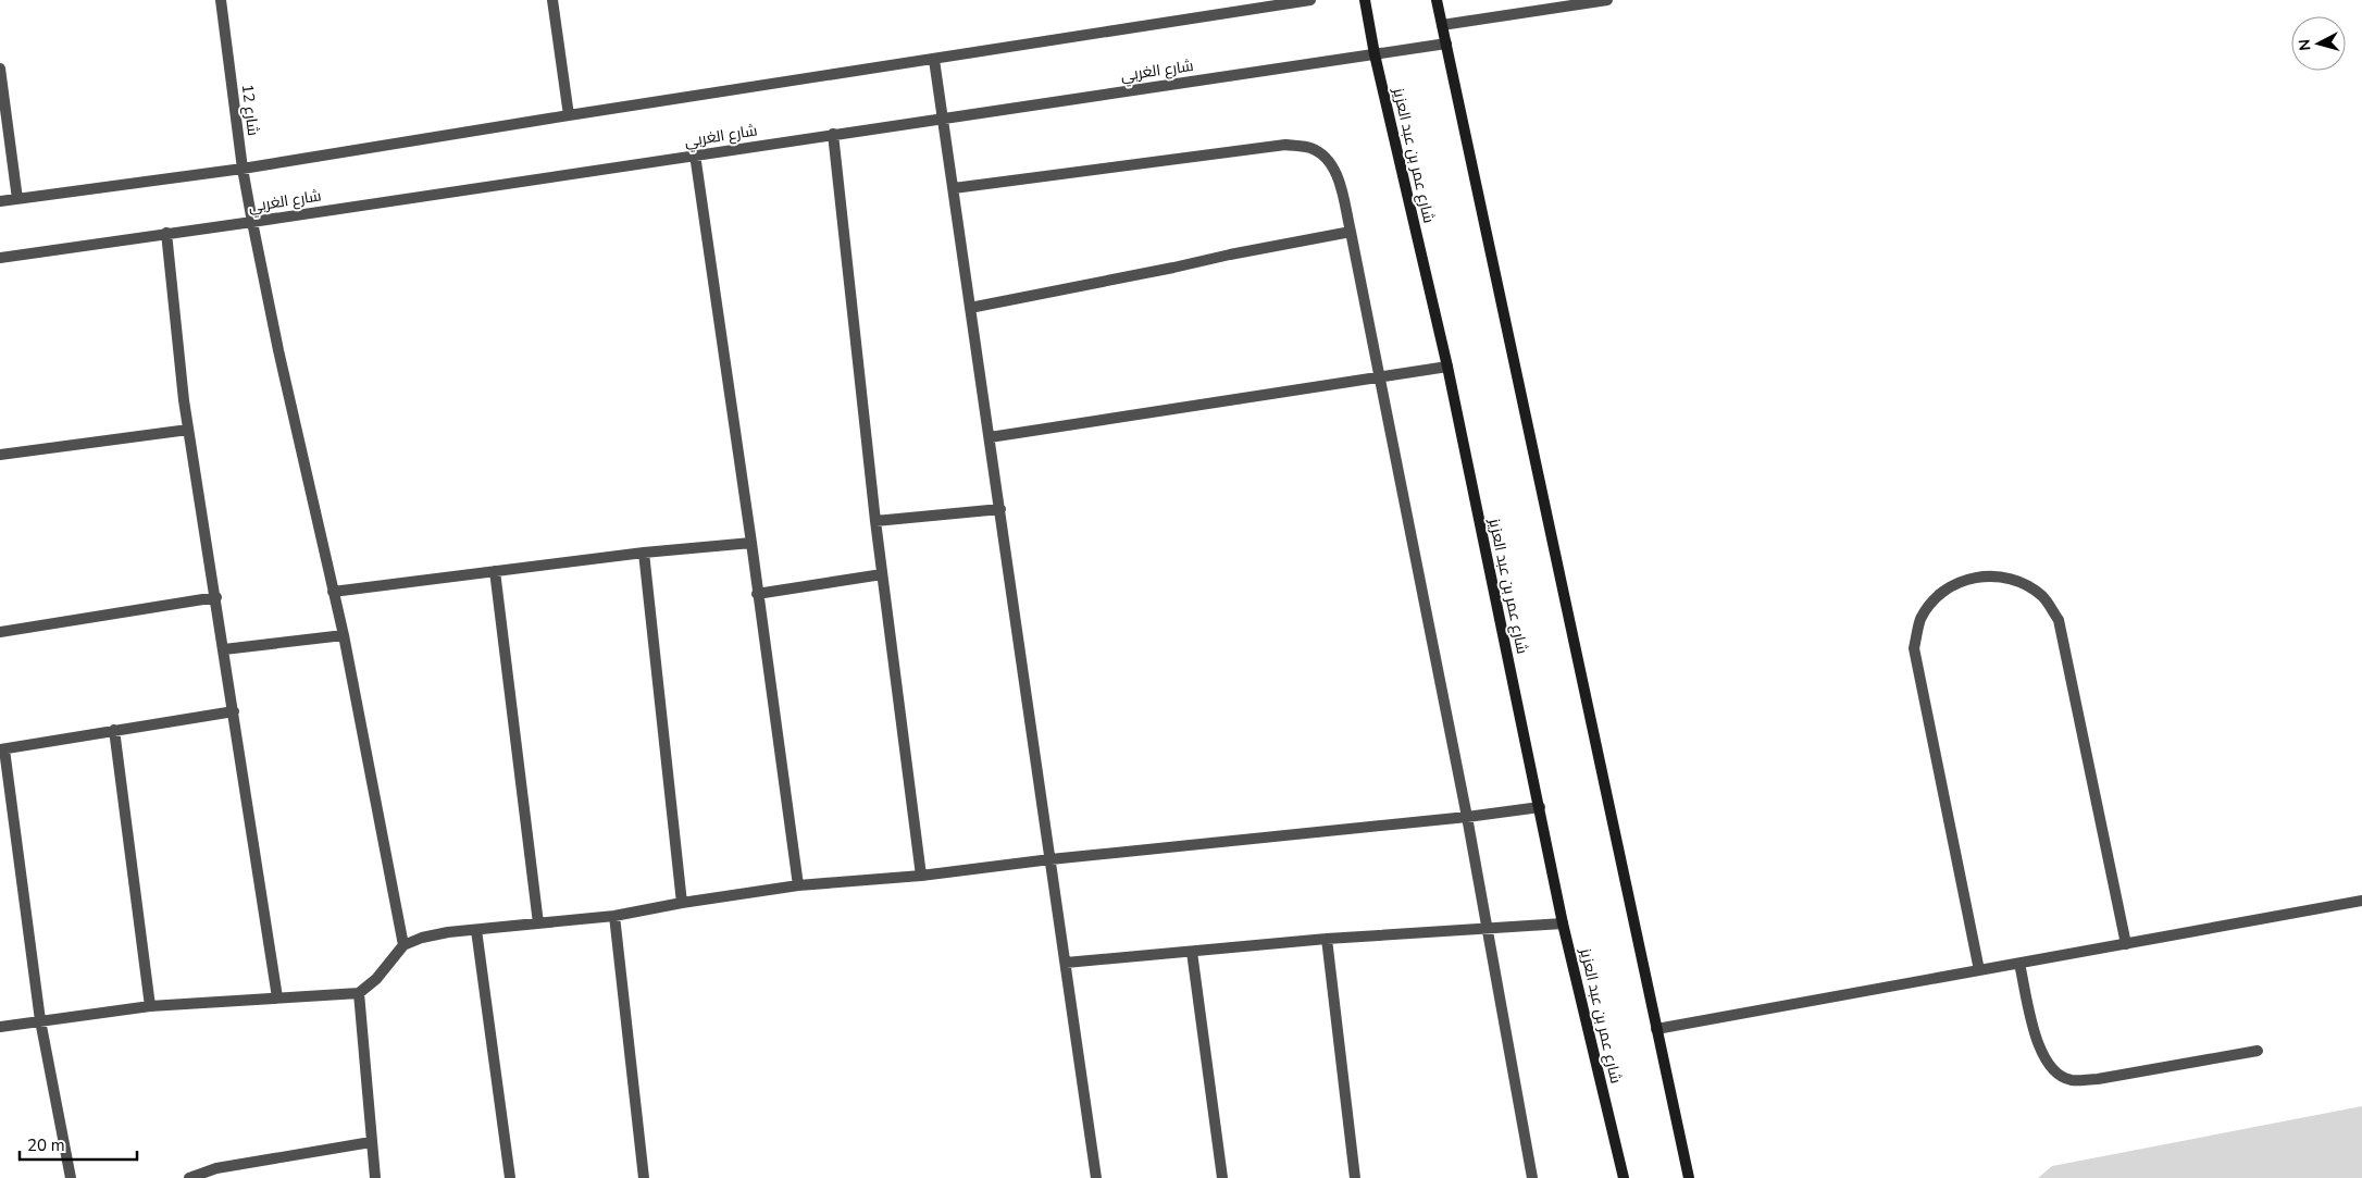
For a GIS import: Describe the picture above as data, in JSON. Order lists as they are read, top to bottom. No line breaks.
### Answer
{"streets":{"main road":["شارع عمر بن عبد العزيز"],"street":["شارع الغربي","شارع 12"]},"crossings":[["شارع الغربي","شارع 12"],["شارع الغربي","شارع عمر بن عبد العزيز"]],"scale_bar":"20 m","north":"left"}
